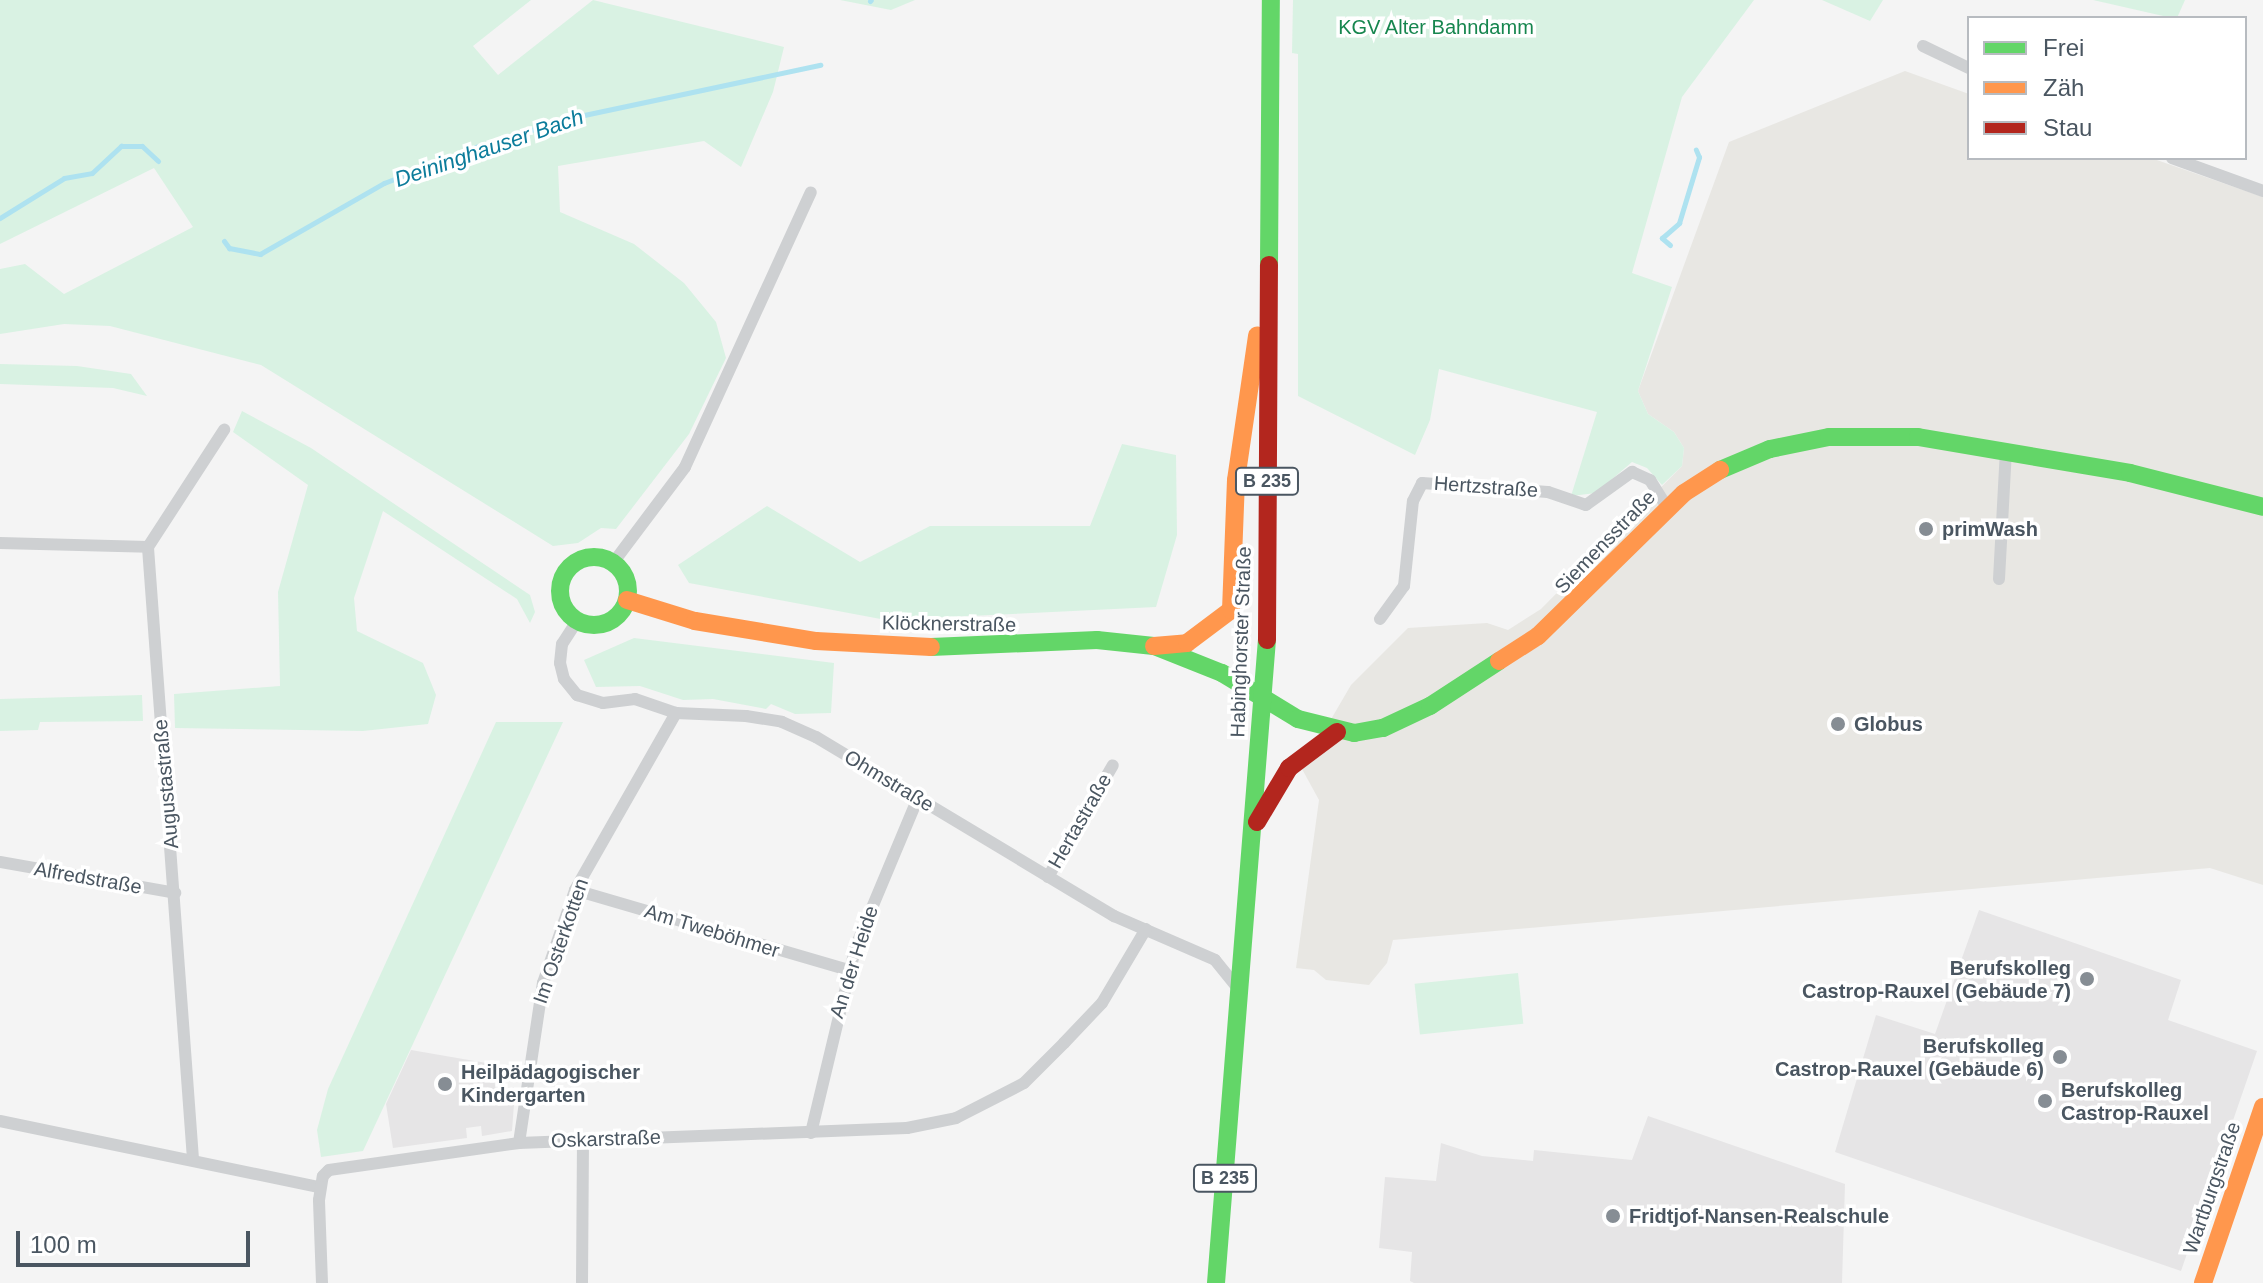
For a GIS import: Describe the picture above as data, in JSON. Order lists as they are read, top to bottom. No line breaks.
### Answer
{"streets":{"main road":["B 235","Siemensstraße","Klöcknerstraße","Habinghorster Straße","Wartburgstraße"],"street":["Hertzstraße","Ohmstraße","Augustastraße","Hertastraße","Alfredstraße","Am Tweböhmer","Im Osterkotten","An der Heide","Oskarstraße"]},"crossings":[["Hertzstraße","Siemensstraße"],["Siemensstraße","Klöcknerstraße"],["Siemensstraße","Habinghorster Straße"],["Klöcknerstraße","Habinghorster Straße"],["Klöcknerstraße","Ohmstraße"],["Habinghorster Straße","Ohmstraße"],["Ohmstraße","Hertastraße"],["Ohmstraße","Im Osterkotten"],["Ohmstraße","An der Heide"],["Ohmstraße","Oskarstraße"],["Augustastraße","Alfredstraße"],["Am Tweböhmer","Im Osterkotten"],["Am Tweböhmer","An der Heide"],["Im Osterkotten","Oskarstraße"],["An der Heide","Oskarstraße"]],"water":["Deininghauser Bach"],"parks":["KGV Alter Bahndamm"],"places":["primWash","Globus","Berufskolleg Castrop-Rauxel (Gebäude 7)","Berufskolleg Castrop-Rauxel (Gebäude 6)","Heilpädagogischer Kindergarten","Berufskolleg Castrop-Rauxel","Fridtjof-Nansen-Realschule"],"legend":["Frei","Zäh","Stau"],"scale_bar":"100 m"}
